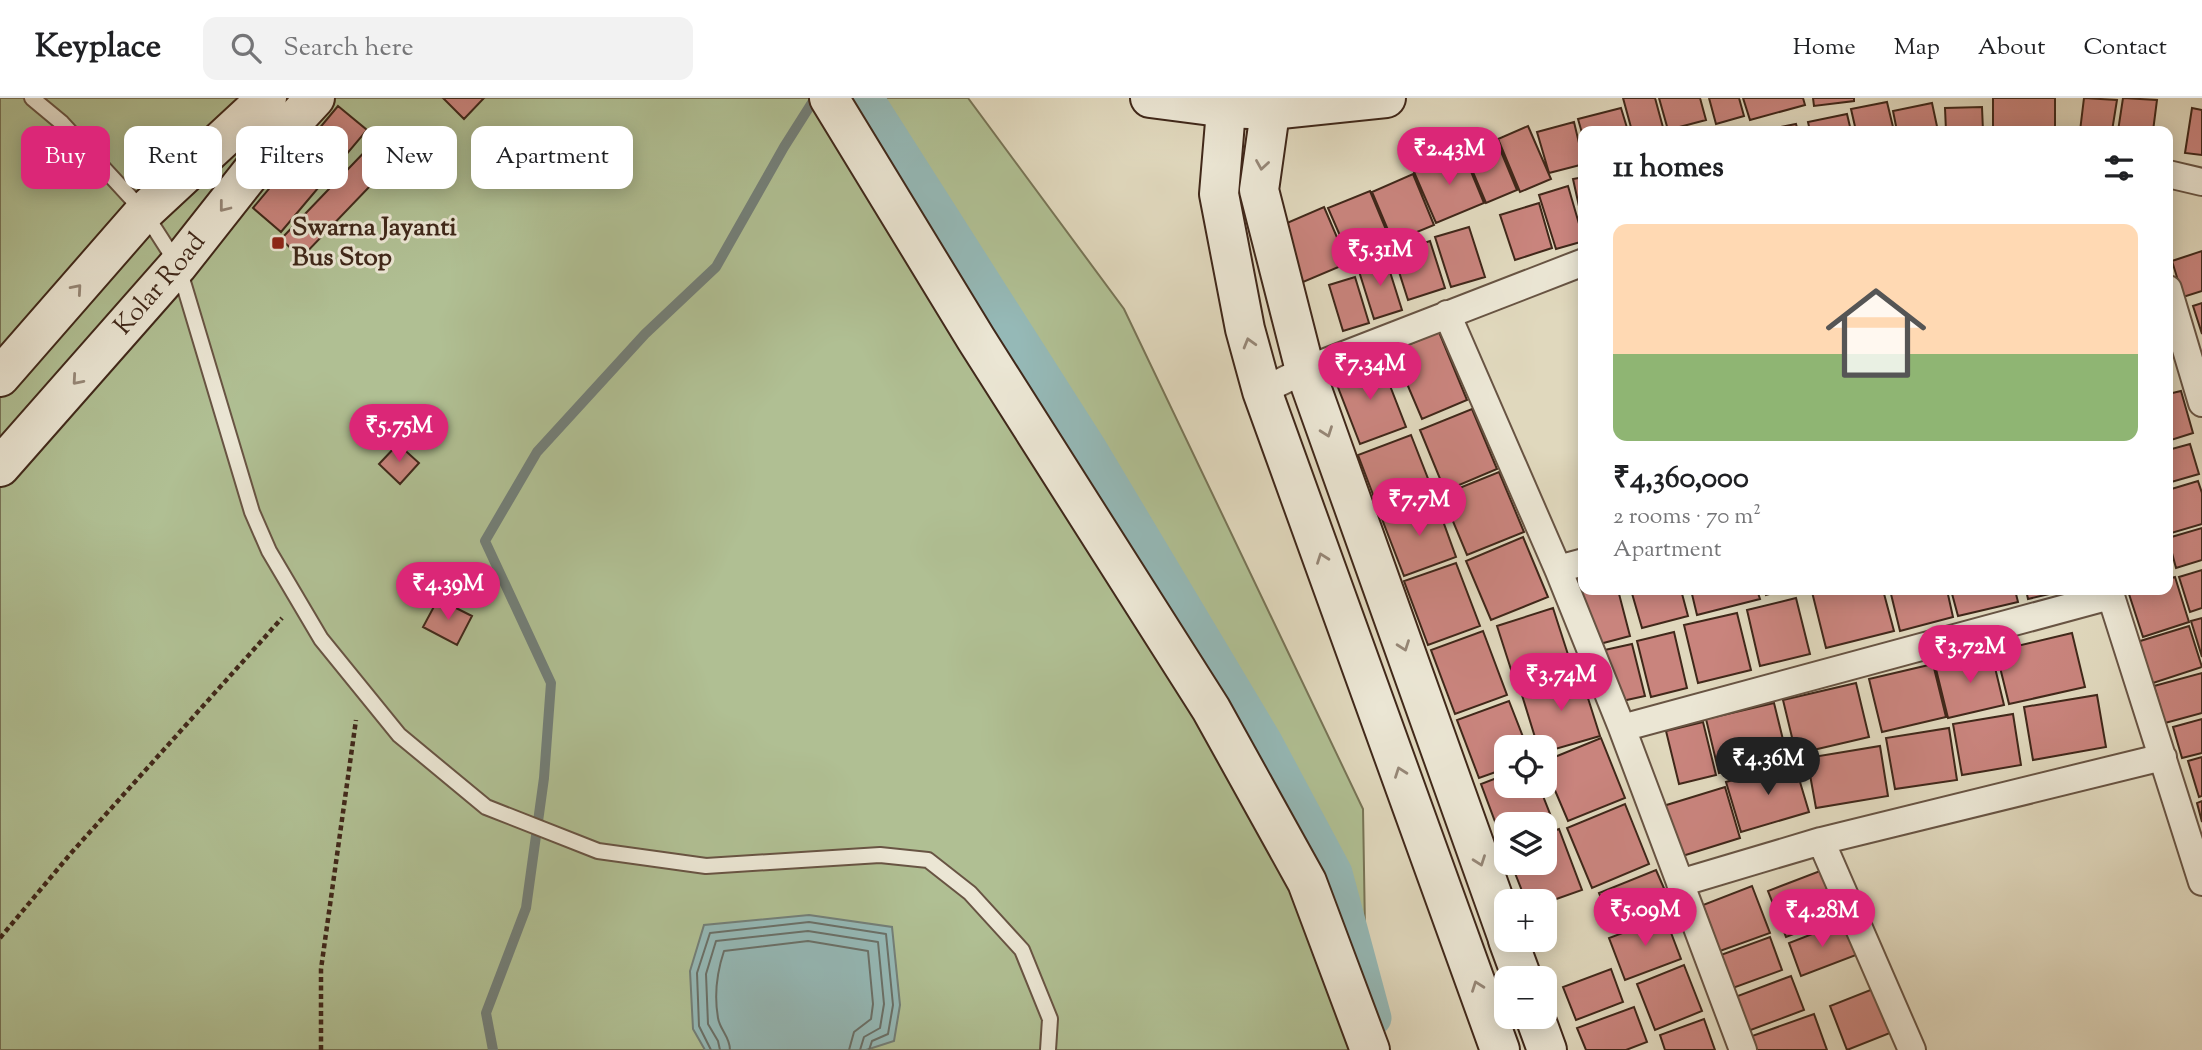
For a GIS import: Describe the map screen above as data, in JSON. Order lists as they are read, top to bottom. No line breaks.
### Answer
{"streets":{"street":["Kolar Road"]},"places":{"transit":["Swarna Jayanti Bus Stop"]},"page":{"header":"Keyplace","search":"Search here","nav":["Home","Map","About","Contact"],"chip":["Buy","Rent","Filters","New","Apartment"],"heading":"11 homes","price":["₹2.43M","₹5.31M","₹7.34M","₹5.75M","₹7.7M","₹4.39M","₹3.72M","₹3.74M","₹4.36M","₹5.09M","₹4.28M"],"list":[{"name":"₹4,360,000","note":"2 rooms · 70 m² · Apartment"}],"map_buttons":["+","−"]}}
